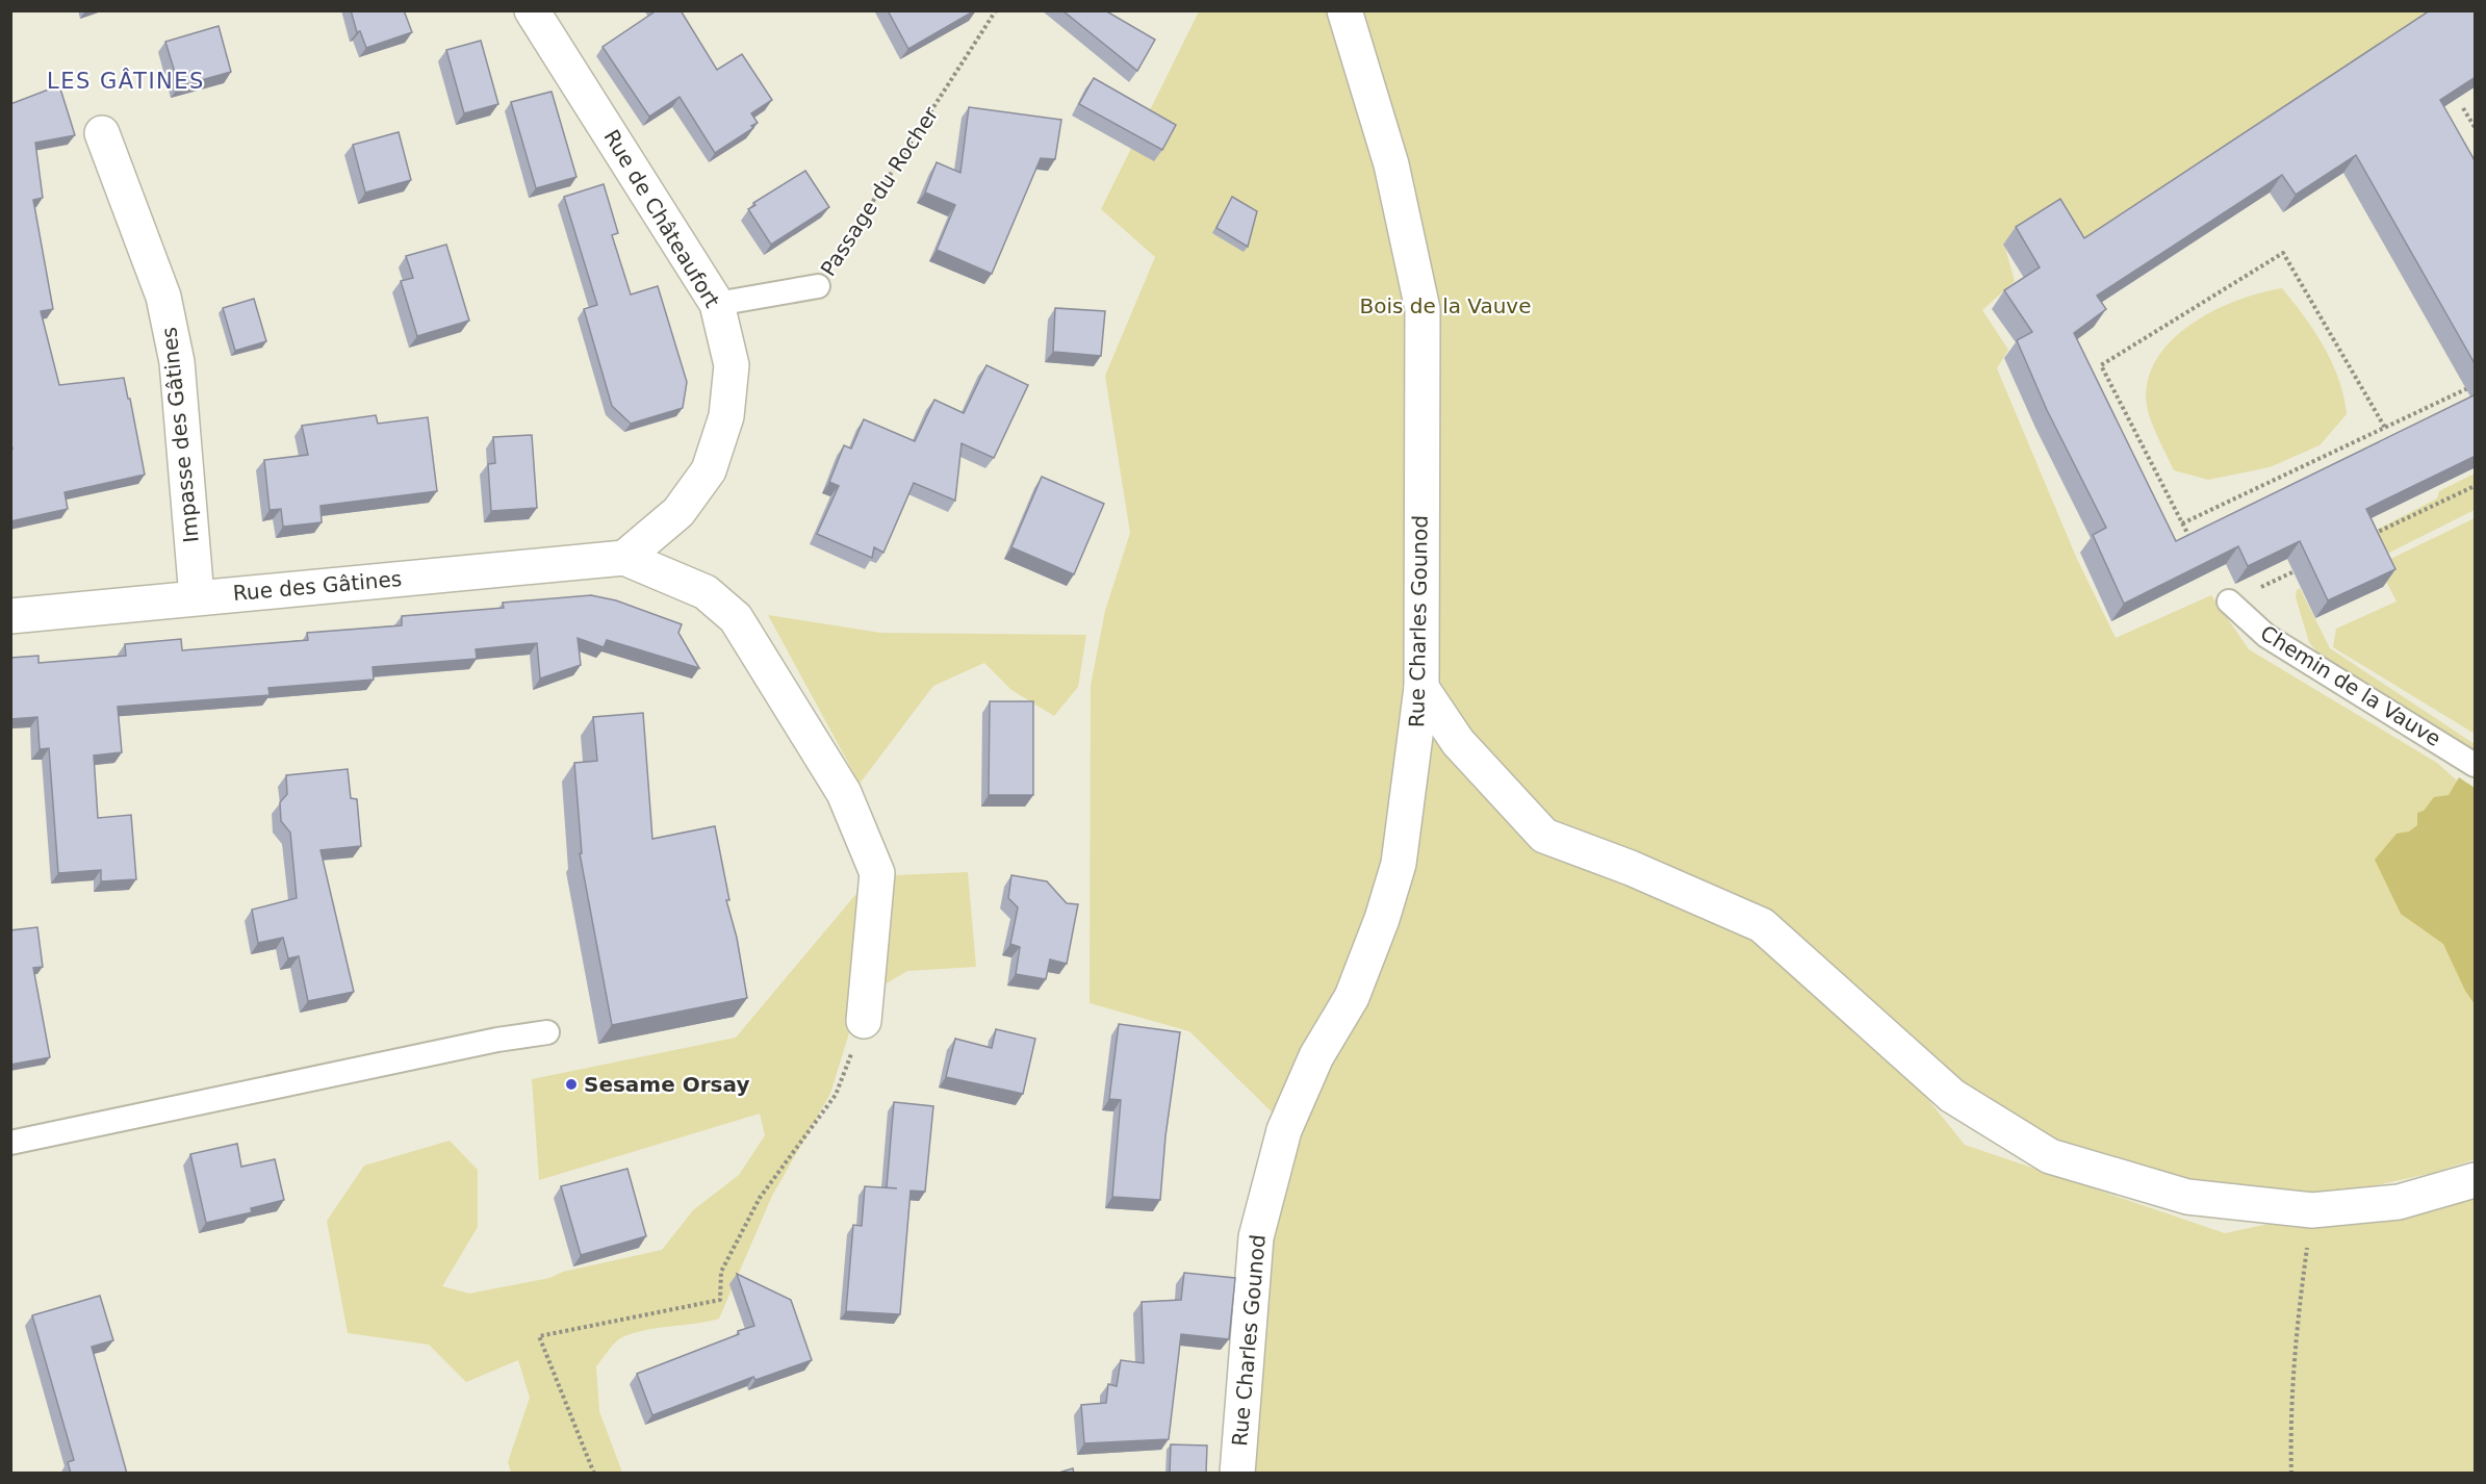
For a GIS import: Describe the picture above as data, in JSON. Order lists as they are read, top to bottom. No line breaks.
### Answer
{"streets":{"street":["Rue de Châteaufort","Impasse des Gâtines","Rue des Gâtines","Rue Charles Gounod"],"lane":["Passage du Rocher","Chemin de la Vauve"]},"crossings":[["Passage du Rocher","Rue de Châteaufort"],["Rue de Châteaufort","Rue des Gâtines"],["Impasse des Gâtines","Rue des Gâtines"]],"districts":["LES GÂTINES"],"parks":["Bois de la Vauve"],"places":["Sesame Orsay"]}
